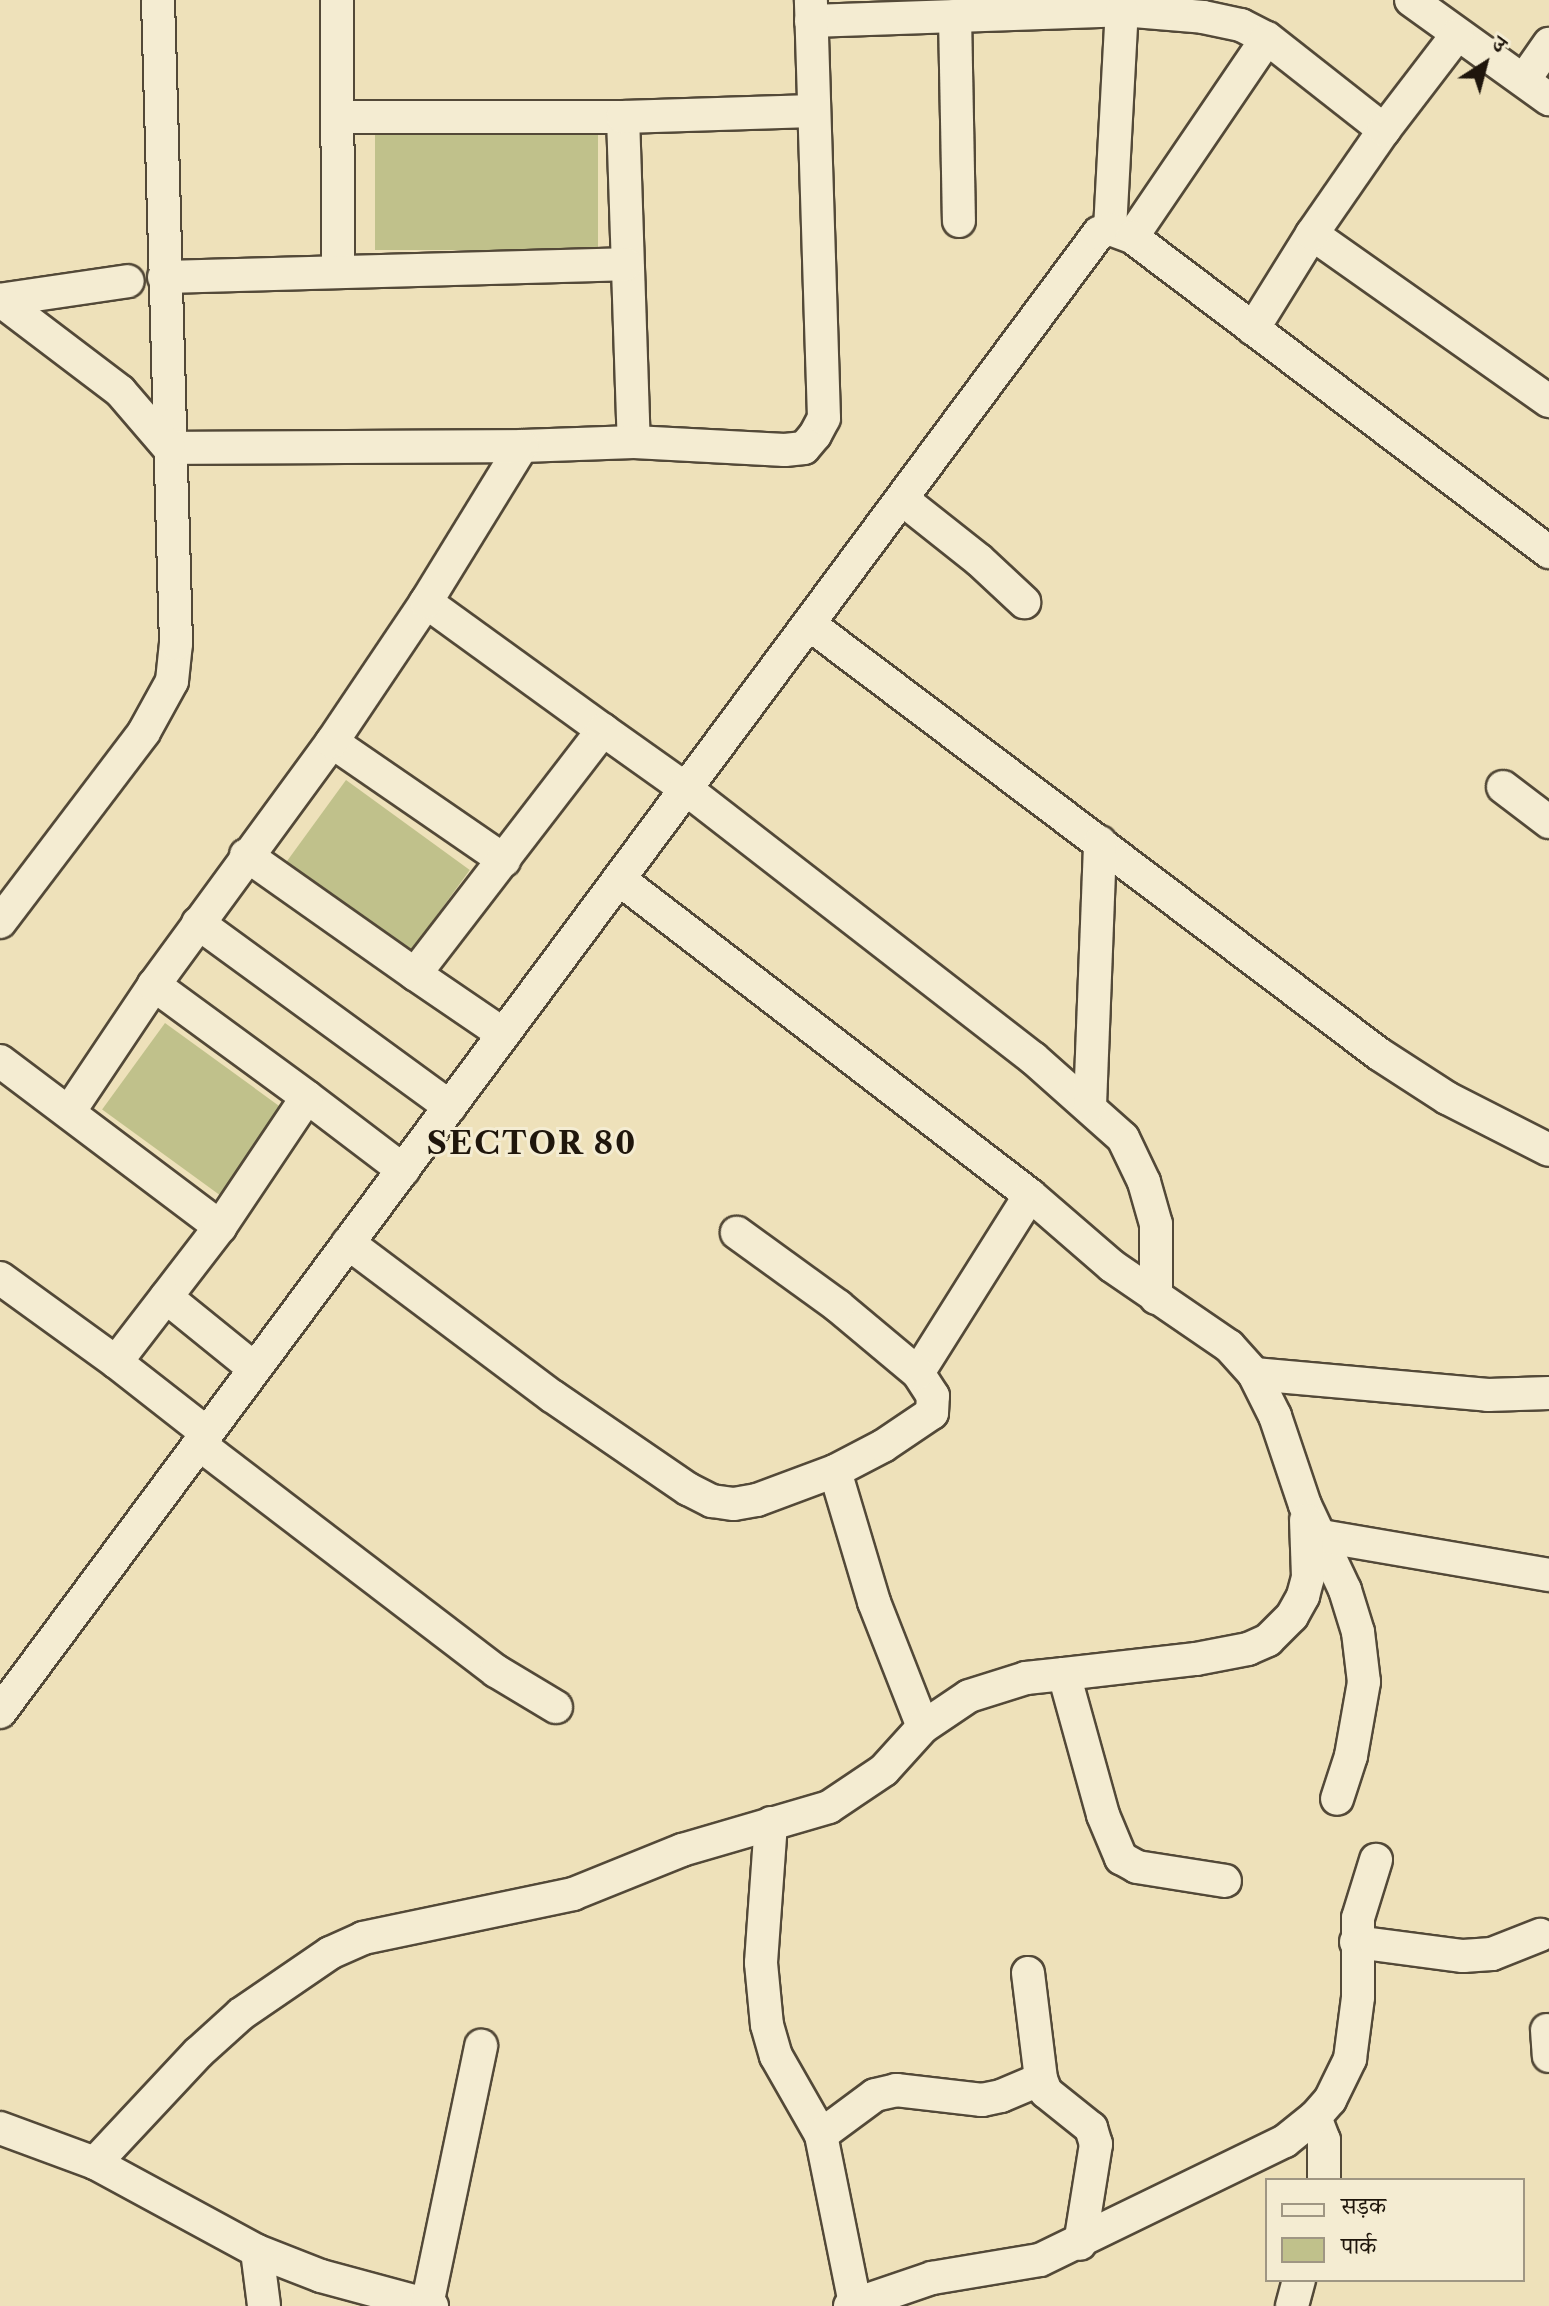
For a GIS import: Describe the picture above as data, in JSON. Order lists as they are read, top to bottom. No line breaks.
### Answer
{"districts":["SECTOR 80"],"legend":["सड़क","पार्क"],"north":"top right"}
